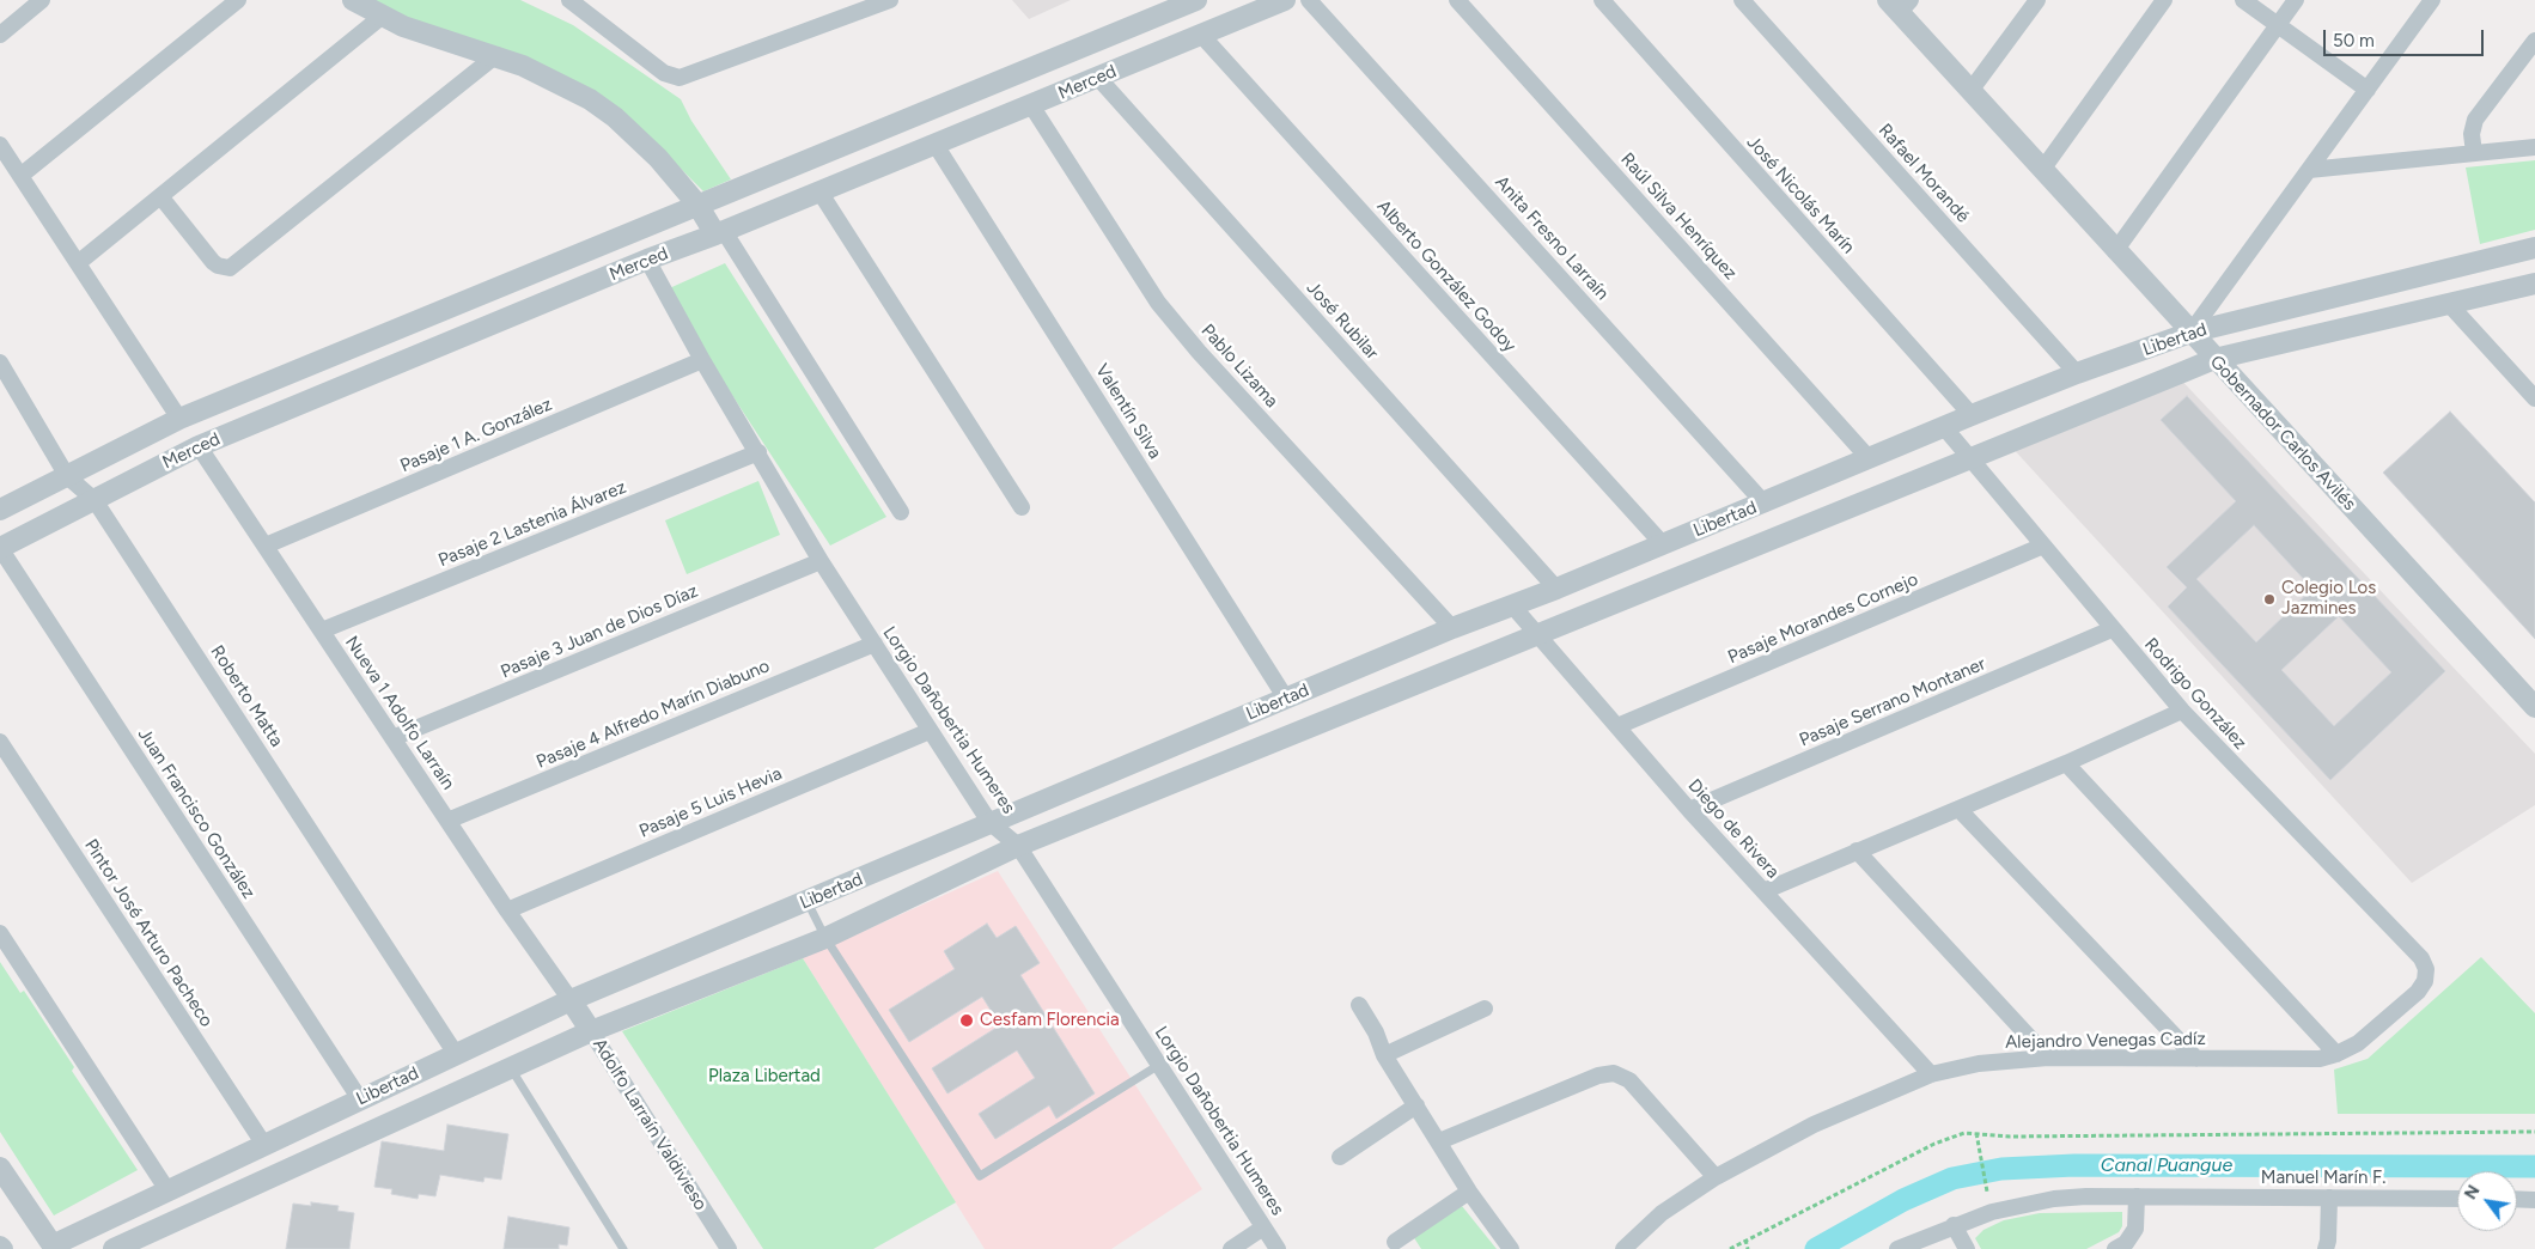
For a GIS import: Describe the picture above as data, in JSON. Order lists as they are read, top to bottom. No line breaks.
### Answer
{"streets":{"street":["Merced","Rafael Morandé","José Nicolás Marín","Raúl Silva Henríquez","Anita Fresno Larraín","Alberto González Godoy","José Rubilar","Libertad","Pablo Lizama","Valentín Silva","Gobernador Carlos Avilés","Pasaje 1 A. González","Pasaje 2 Lastenia Álvarez","Pasaje Morandes Cornejo","Pasaje 3 Juan de Dios Díaz","Rodrigo González","Roberto Matta","Pasaje Serrano Montaner","Nueva 1 Adolfo Larraín","Pasaje 4 Alfredo Marín Diabuno","Lorgio Dañobertia Humeres","Pasaje 5 Luis Hevia","Juan Francisco González","Diego de Rivera","Pintor José Arturo Pacheco","Alejandro Venegas Cadíz","Adolfo Larraín Valdivieso","Manuel Marín F."]},"crossings":[["Merced","Alberto González Godoy"],["Merced","José Rubilar"],["Merced","Pablo Lizama"],["Merced","Valentín Silva"],["Merced","Roberto Matta"],["Merced","Nueva 1 Adolfo Larraín"],["Merced","Lorgio Dañobertia Humeres"],["Merced","Juan Francisco González"],["Rafael Morandé","Libertad"],["José Nicolás Marín","Libertad"],["Raúl Silva Henríquez","Libertad"],["Anita Fresno Larraín","Libertad"],["Alberto González Godoy","Libertad"],["José Rubilar","Libertad"],["Libertad","Pablo Lizama"],["Libertad","Valentín Silva"],["Libertad","Gobernador Carlos Avilés"],["Libertad","Rodrigo González"],["Libertad","Roberto Matta"],["Libertad","Nueva 1 Adolfo Larraín"],["Libertad","Lorgio Dañobertia Humeres"],["Libertad","Juan Francisco González"],["Libertad","Diego de Rivera"],["Libertad","Pintor José Arturo Pacheco"],["Libertad","Adolfo Larraín Valdivieso"],["Pasaje 1 A. González","Nueva 1 Adolfo Larraín"],["Pasaje 1 A. González","Lorgio Dañobertia Humeres"],["Pasaje 2 Lastenia Álvarez","Nueva 1 Adolfo Larraín"],["Pasaje 2 Lastenia Álvarez","Lorgio Dañobertia Humeres"],["Pasaje Morandes Cornejo","Rodrigo González"],["Pasaje Morandes Cornejo","Diego de Rivera"],["Pasaje 3 Juan de Dios Díaz","Nueva 1 Adolfo Larraín"],["Pasaje 3 Juan de Dios Díaz","Lorgio Dañobertia Humeres"],["Rodrigo González","Pasaje Serrano Montaner"],["Rodrigo González","Alejandro Venegas Cadíz"],["Pasaje Serrano Montaner","Diego de Rivera"],["Nueva 1 Adolfo Larraín","Pasaje 4 Alfredo Marín Diabuno"],["Nueva 1 Adolfo Larraín","Pasaje 5 Luis Hevia"],["Nueva 1 Adolfo Larraín","Adolfo Larraín Valdivieso"],["Pasaje 4 Alfredo Marín Diabuno","Lorgio Dañobertia Humeres"],["Lorgio Dañobertia Humeres","Pasaje 5 Luis Hevia"],["Diego de Rivera","Alejandro Venegas Cadíz"]],"water":["Canal Puangue"],"parks":["Plaza Libertad"],"places":["Colegio Los Jazmines","Cesfam Florencia"],"scale_bar":"50 m","north":"top left"}
